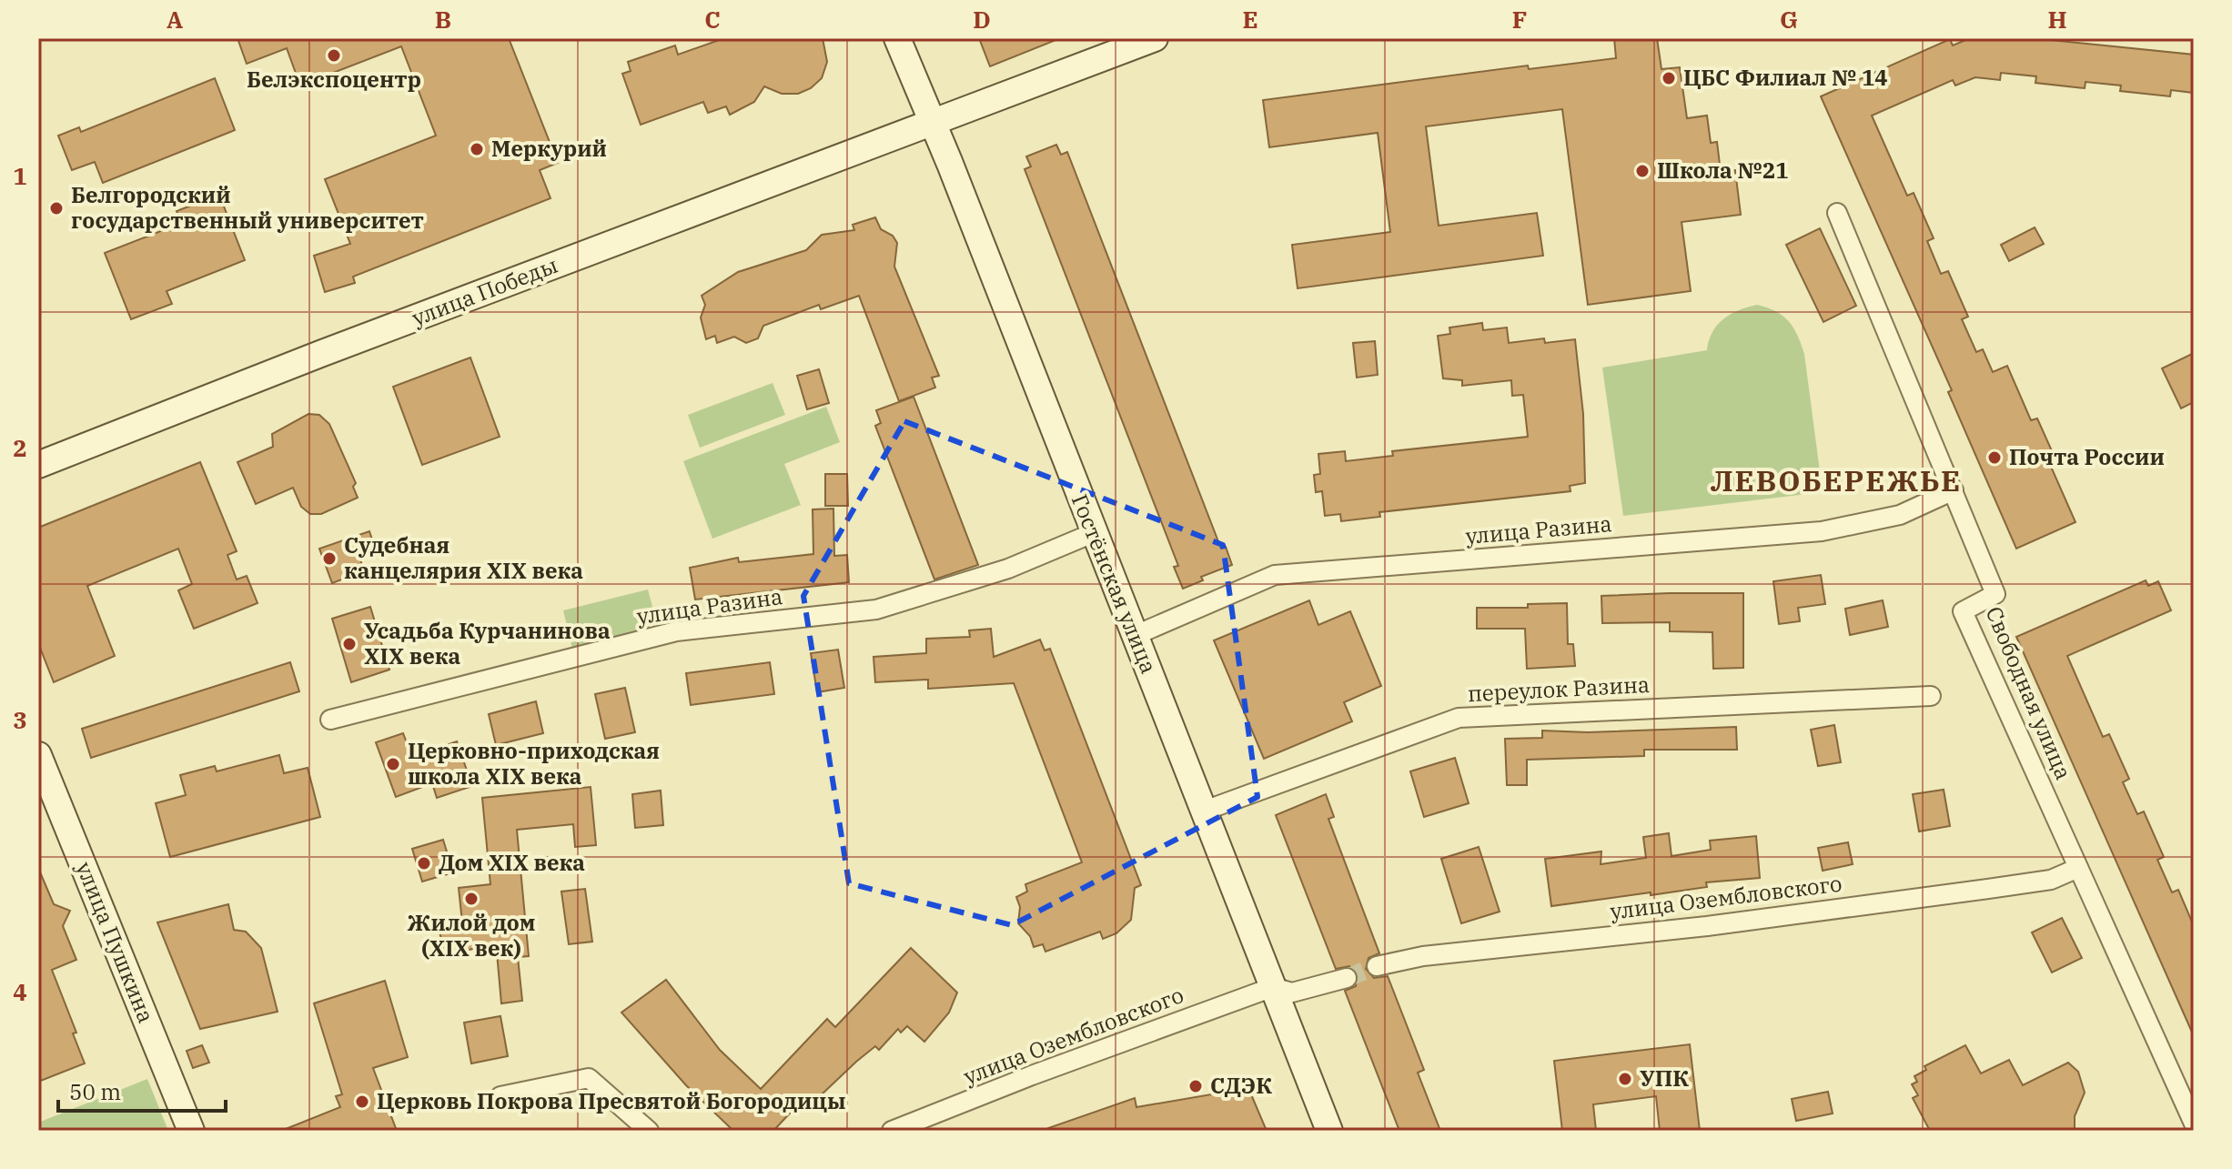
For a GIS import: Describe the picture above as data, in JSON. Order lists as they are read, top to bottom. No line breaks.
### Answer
{"streets":{"street":["улица Победы","улица Разина","Гостёнская улица","переулок Разина","Свободная улица","улица Озембловского","улица Пушкина"]},"crossings":[["улица Победы","Гостёнская улица"],["улица Разина","Гостёнская улица"],["улица Разина","Свободная улица"],["Гостёнская улица","переулок Разина"],["Гостёнская улица","улица Озембловского"],["Свободная улица","улица Озембловского"]],"districts":["ЛЕВОБЕРЕЖЬЕ"],"places":["Белэкспоцентр","ЦБС Филиал № 14","Меркурий","Школа №21","Белгородский государственный университет","Почта России","Судебная канцелярия XIX века","Усадьба Курчанинова XIX века","Церковно-приходская школа XIX века","Дом XIX века","Жилой дом (XIX век)","УПК","СДЭК","Церковь Покрова Пресвятой Богородицы"],"scale_bar":"50 m","grid":{"columns":["A","B","C","D","E","F","G","H"],"rows":["1","2","3","4"]}}
